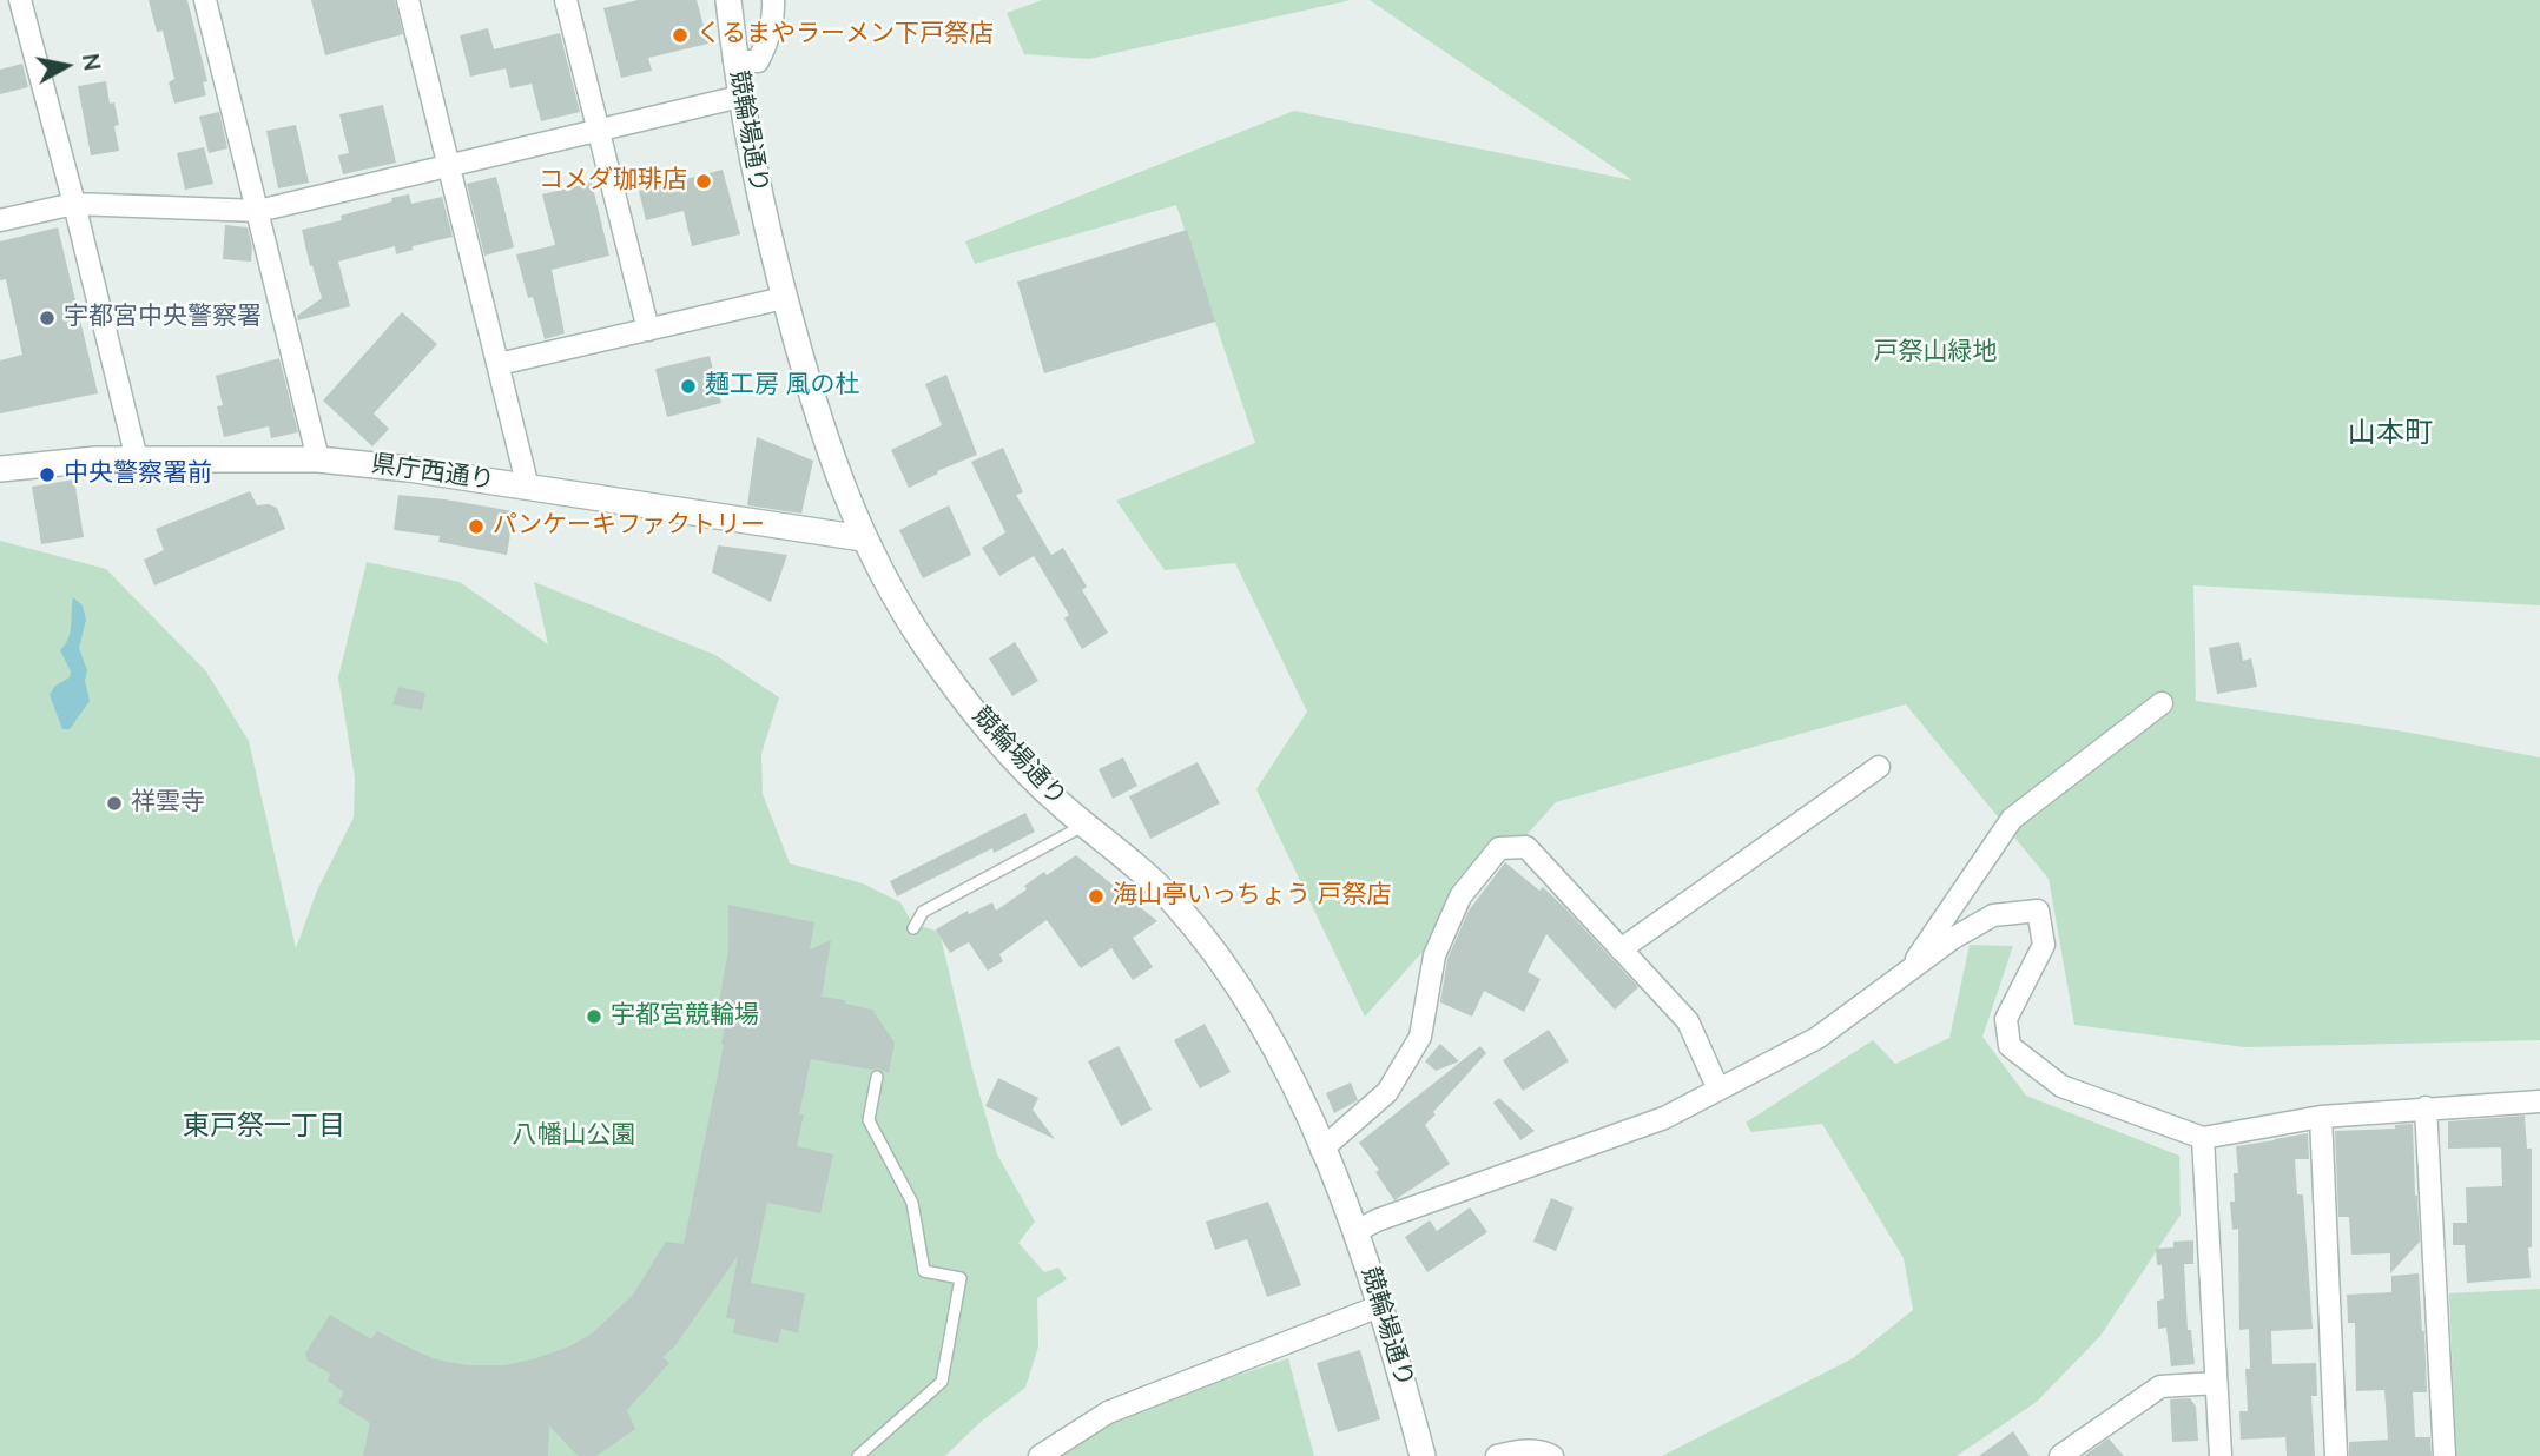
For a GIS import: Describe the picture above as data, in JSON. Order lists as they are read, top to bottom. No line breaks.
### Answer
{"streets":{"street":["競輪場通り","県庁西通り"]},"crossings":[["競輪場通り","県庁西通り"]],"districts":["山本町","東戸祭一丁目"],"parks":["戸祭山緑地","八幡山公園"],"places":["くるまやラーメン下戸祭店","コメダ珈琲店","宇都宮中央警察署","麺工房 風の杜","中央警察署前","パンケーキファクトリー","祥雲寺","海山亭いっちょう 戸祭店","宇都宮競輪場"],"north":"right"}
